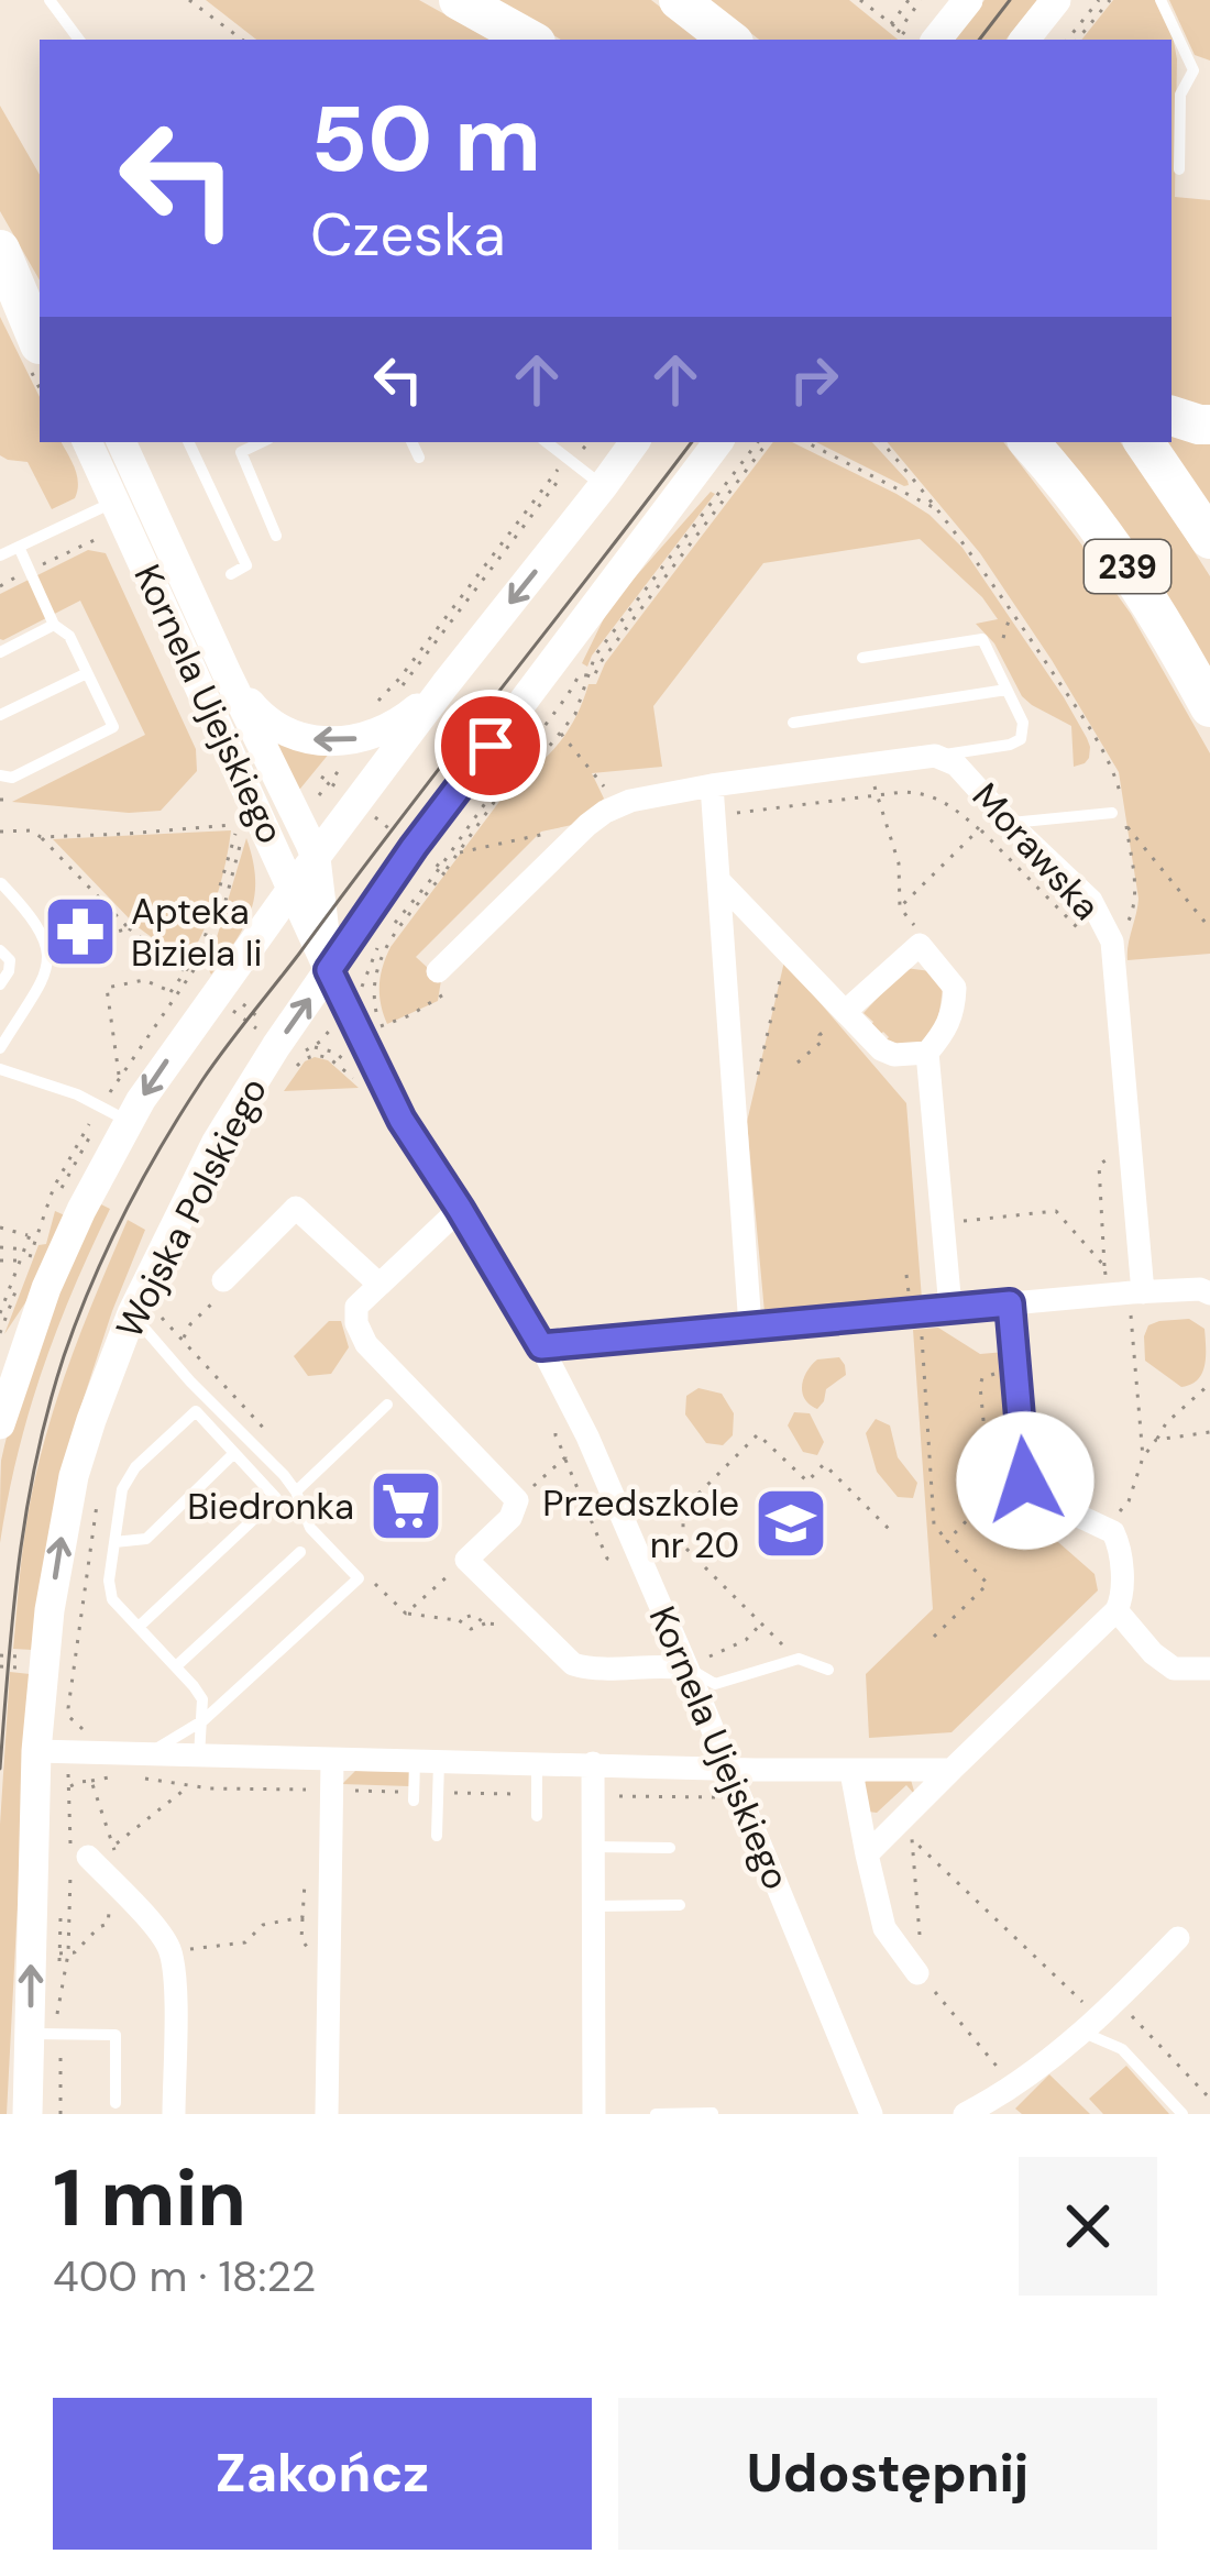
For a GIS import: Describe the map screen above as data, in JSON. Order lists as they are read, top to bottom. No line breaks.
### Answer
{"streets":{"main road":["239"],"street":["Kornela Ujejskiego","Morawska","Wojska Polskiego"]},"crossings":[["Kornela Ujejskiego","Wojska Polskiego"]],"places":{"pharmacy":["Apteka Biziela Ii"],"supermarket":["Biedronka"],"school or university":["Przedszkole nr 20"]},"page":{"turn":["50 m","Czeska"],"heading":["1 min","400 m · 18:22"],"buttons":["Zakończ","Udostępnij"]}}
